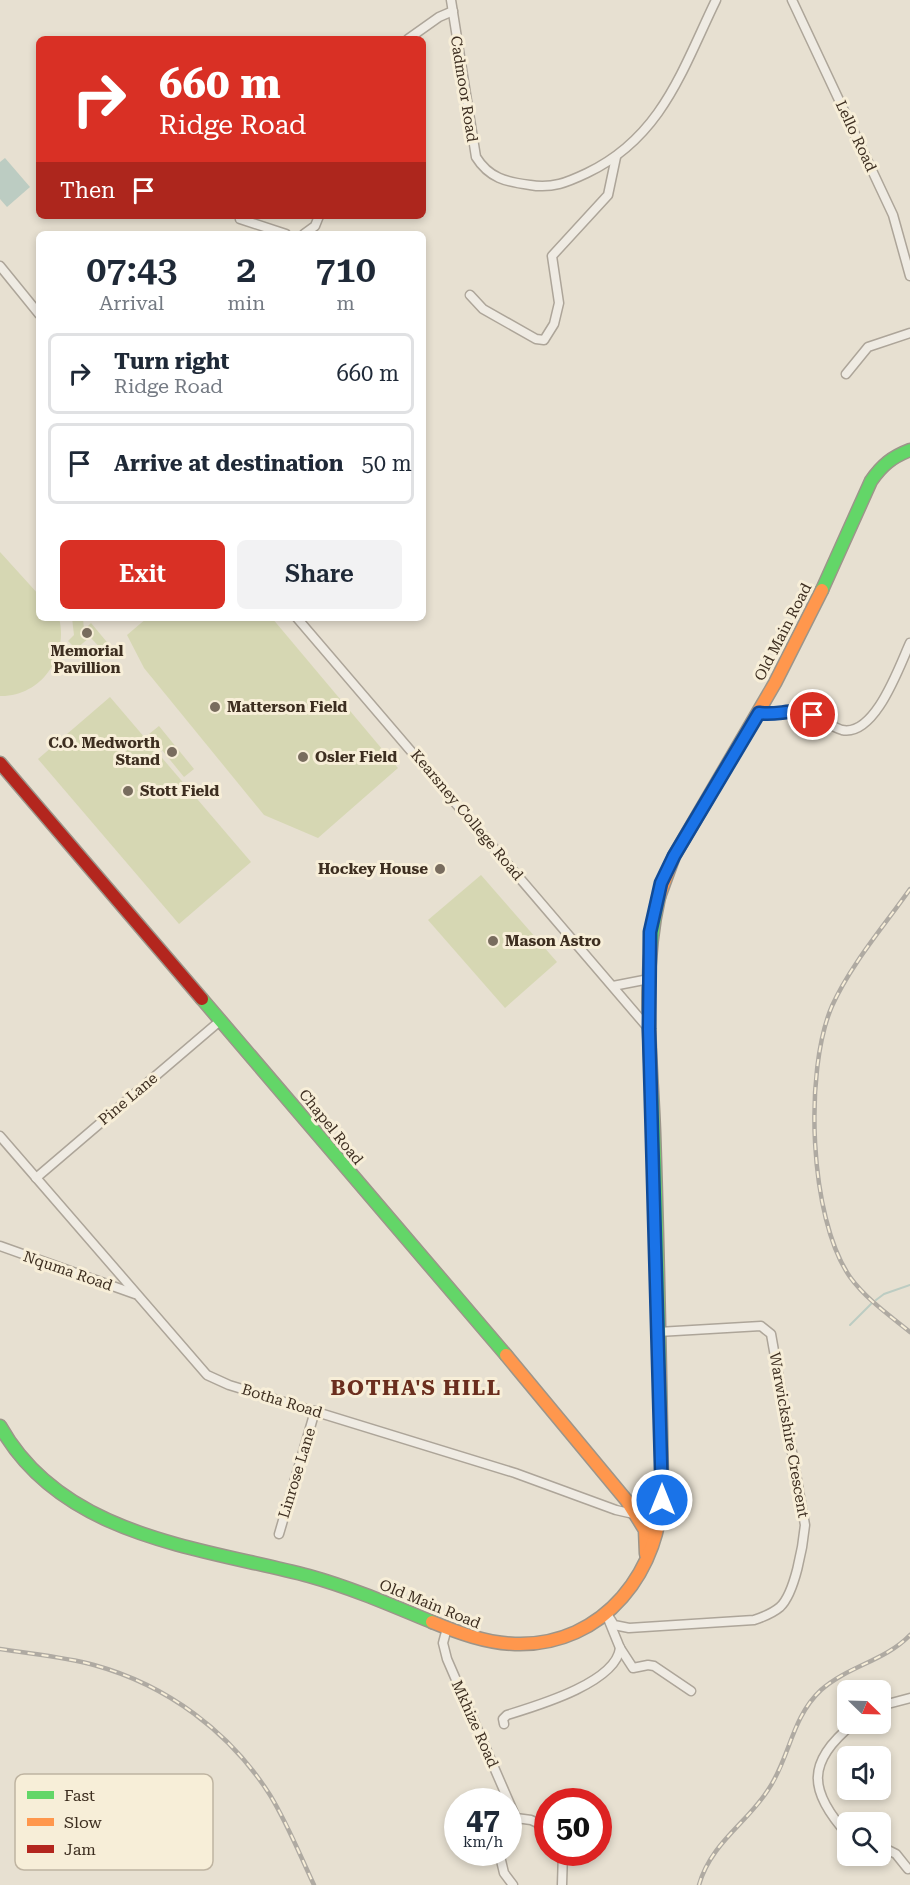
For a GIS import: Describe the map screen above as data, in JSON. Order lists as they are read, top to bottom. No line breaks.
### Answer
{"streets":{"main road":["Old Main Road","Chapel Road"],"street":["Cadmoor Road","Lello Road","Kearsney College Road","Pine Lane","Nquma Road","Botha Road","Warwickshire Crescent","Linrose Lane","Mkhize Road"]},"crossings":[["Old Main Road","Kearsney College Road"],["Old Main Road","Chapel Road"],["Old Main Road","Botha Road"],["Old Main Road","Warwickshire Crescent"],["Old Main Road","Mkhize Road"],["Pine Lane","Chapel Road"],["Pine Lane","Botha Road"],["Chapel Road","Botha Road"],["Nquma Road","Botha Road"],["Botha Road","Linrose Lane"]],"districts":["BOTHA'S HILL"],"places":["Memorial Pavillion","Matterson Field","C.O. Medworth Stand","Osler Field","Stott Field","Hockey House","Mason Astro"],"legend":["Fast","Slow","Jam"],"north":"bottom right","page":{"turn":["660 m","Ridge Road"],"then":"Then","eta":["07:43","Arrival","2","min","710","m"],"list":[{"name":"Turn right","note":"Ridge Road","value":"660 m"},{"name":"Arrive at destination","value":"50 m"}],"buttons":["Exit","Share"],"speed":"47 km/h","limit":"50"}}
